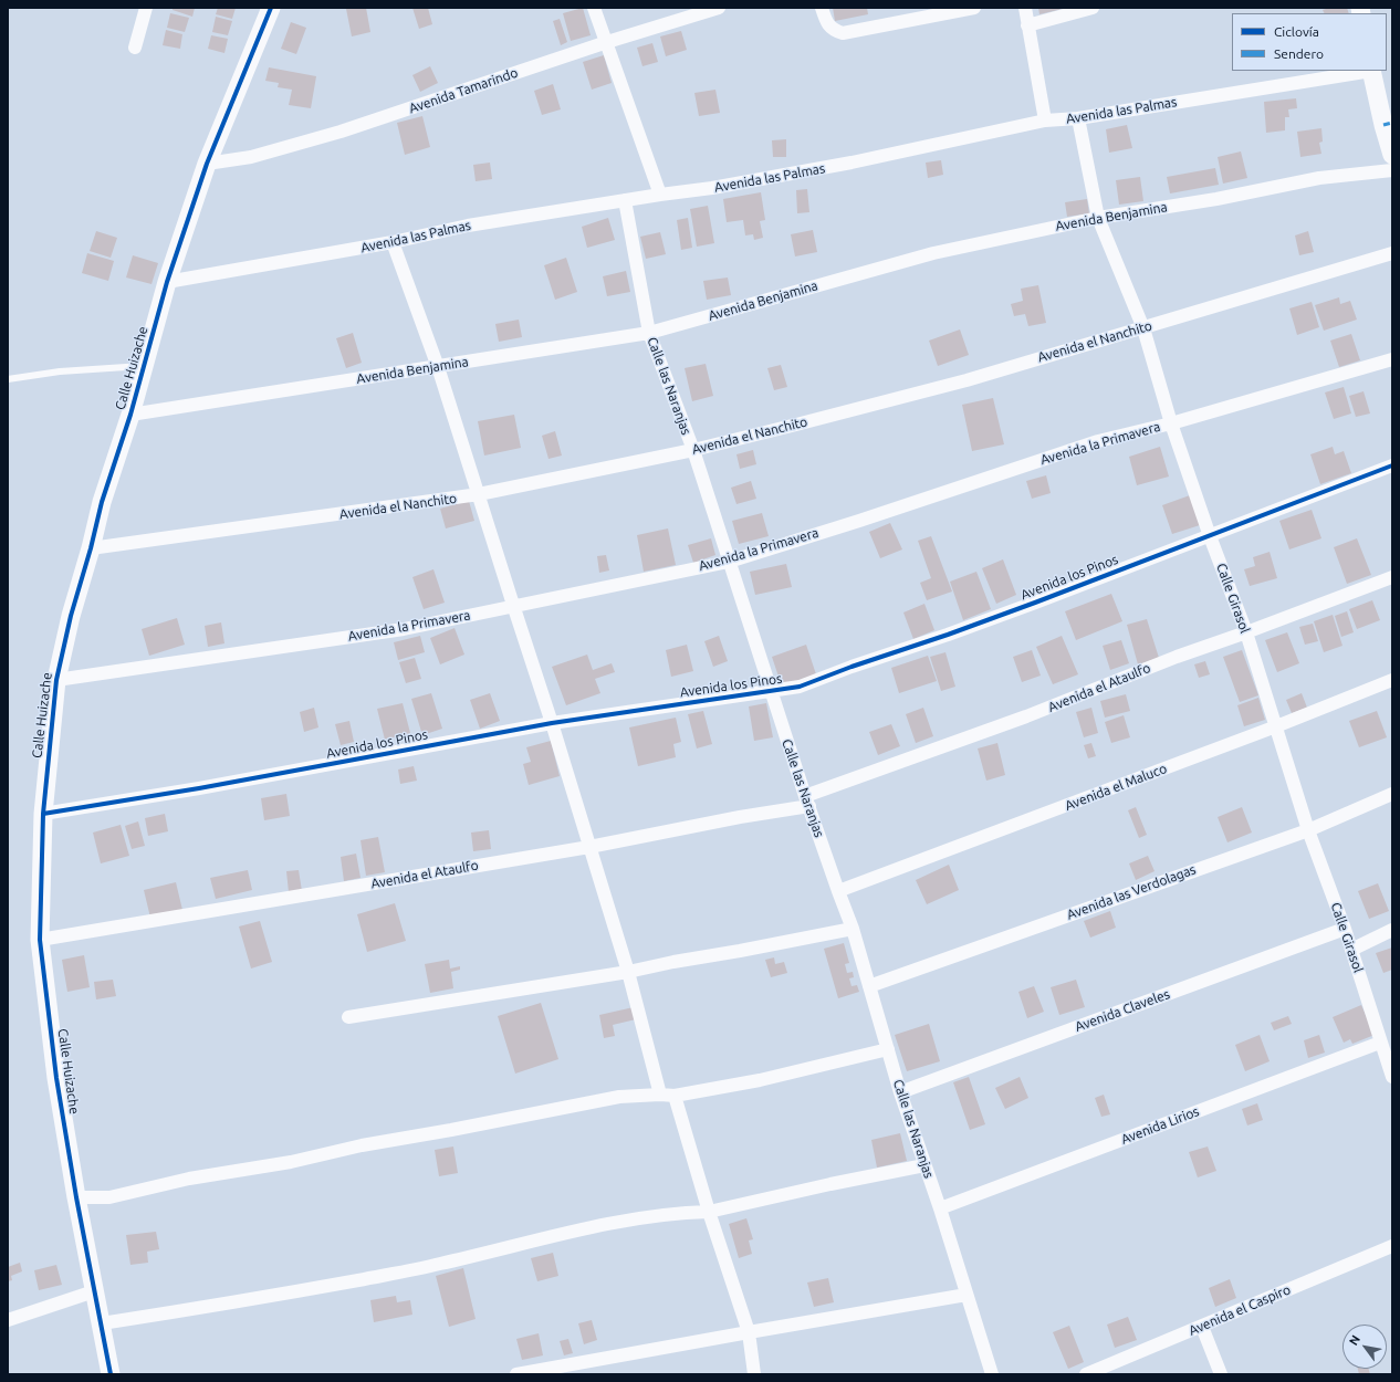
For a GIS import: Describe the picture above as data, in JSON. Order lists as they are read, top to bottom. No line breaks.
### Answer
{"streets":{"street":["Avenida Tamarindo","Avenida las Palmas","Avenida Benjamina","Avenida el Nanchito","Calle Huizache","Calle las Naranjas","Avenida la Primavera","Avenida los Pinos","Calle Girasol","Avenida el Ataulfo","Avenida el Maluco","Avenida las Verdolagas","Avenida Claveles","Avenida Lirios","Avenida el Caspiro"]},"crossings":[["Avenida Tamarindo","Calle Huizache"],["Avenida las Palmas","Calle Huizache"],["Avenida las Palmas","Calle las Naranjas"],["Avenida las Palmas","Calle Girasol"],["Avenida Benjamina","Calle Huizache"],["Avenida Benjamina","Calle las Naranjas"],["Avenida Benjamina","Calle Girasol"],["Avenida el Nanchito","Calle Huizache"],["Avenida el Nanchito","Calle las Naranjas"],["Avenida el Nanchito","Calle Girasol"],["Calle Huizache","Avenida la Primavera"],["Calle Huizache","Avenida los Pinos"],["Calle Huizache","Avenida el Ataulfo"],["Calle las Naranjas","Avenida la Primavera"],["Calle las Naranjas","Avenida los Pinos"],["Calle las Naranjas","Avenida el Ataulfo"],["Calle las Naranjas","Avenida el Maluco"],["Calle las Naranjas","Avenida las Verdolagas"],["Calle las Naranjas","Avenida Claveles"],["Calle las Naranjas","Avenida Lirios"],["Avenida la Primavera","Calle Girasol"],["Avenida los Pinos","Calle Girasol"],["Calle Girasol","Avenida el Ataulfo"],["Calle Girasol","Avenida el Maluco"],["Calle Girasol","Avenida las Verdolagas"],["Calle Girasol","Avenida Claveles"],["Calle Girasol","Avenida Lirios"]],"legend":["Ciclovía","Sendero"],"north":"top left"}
